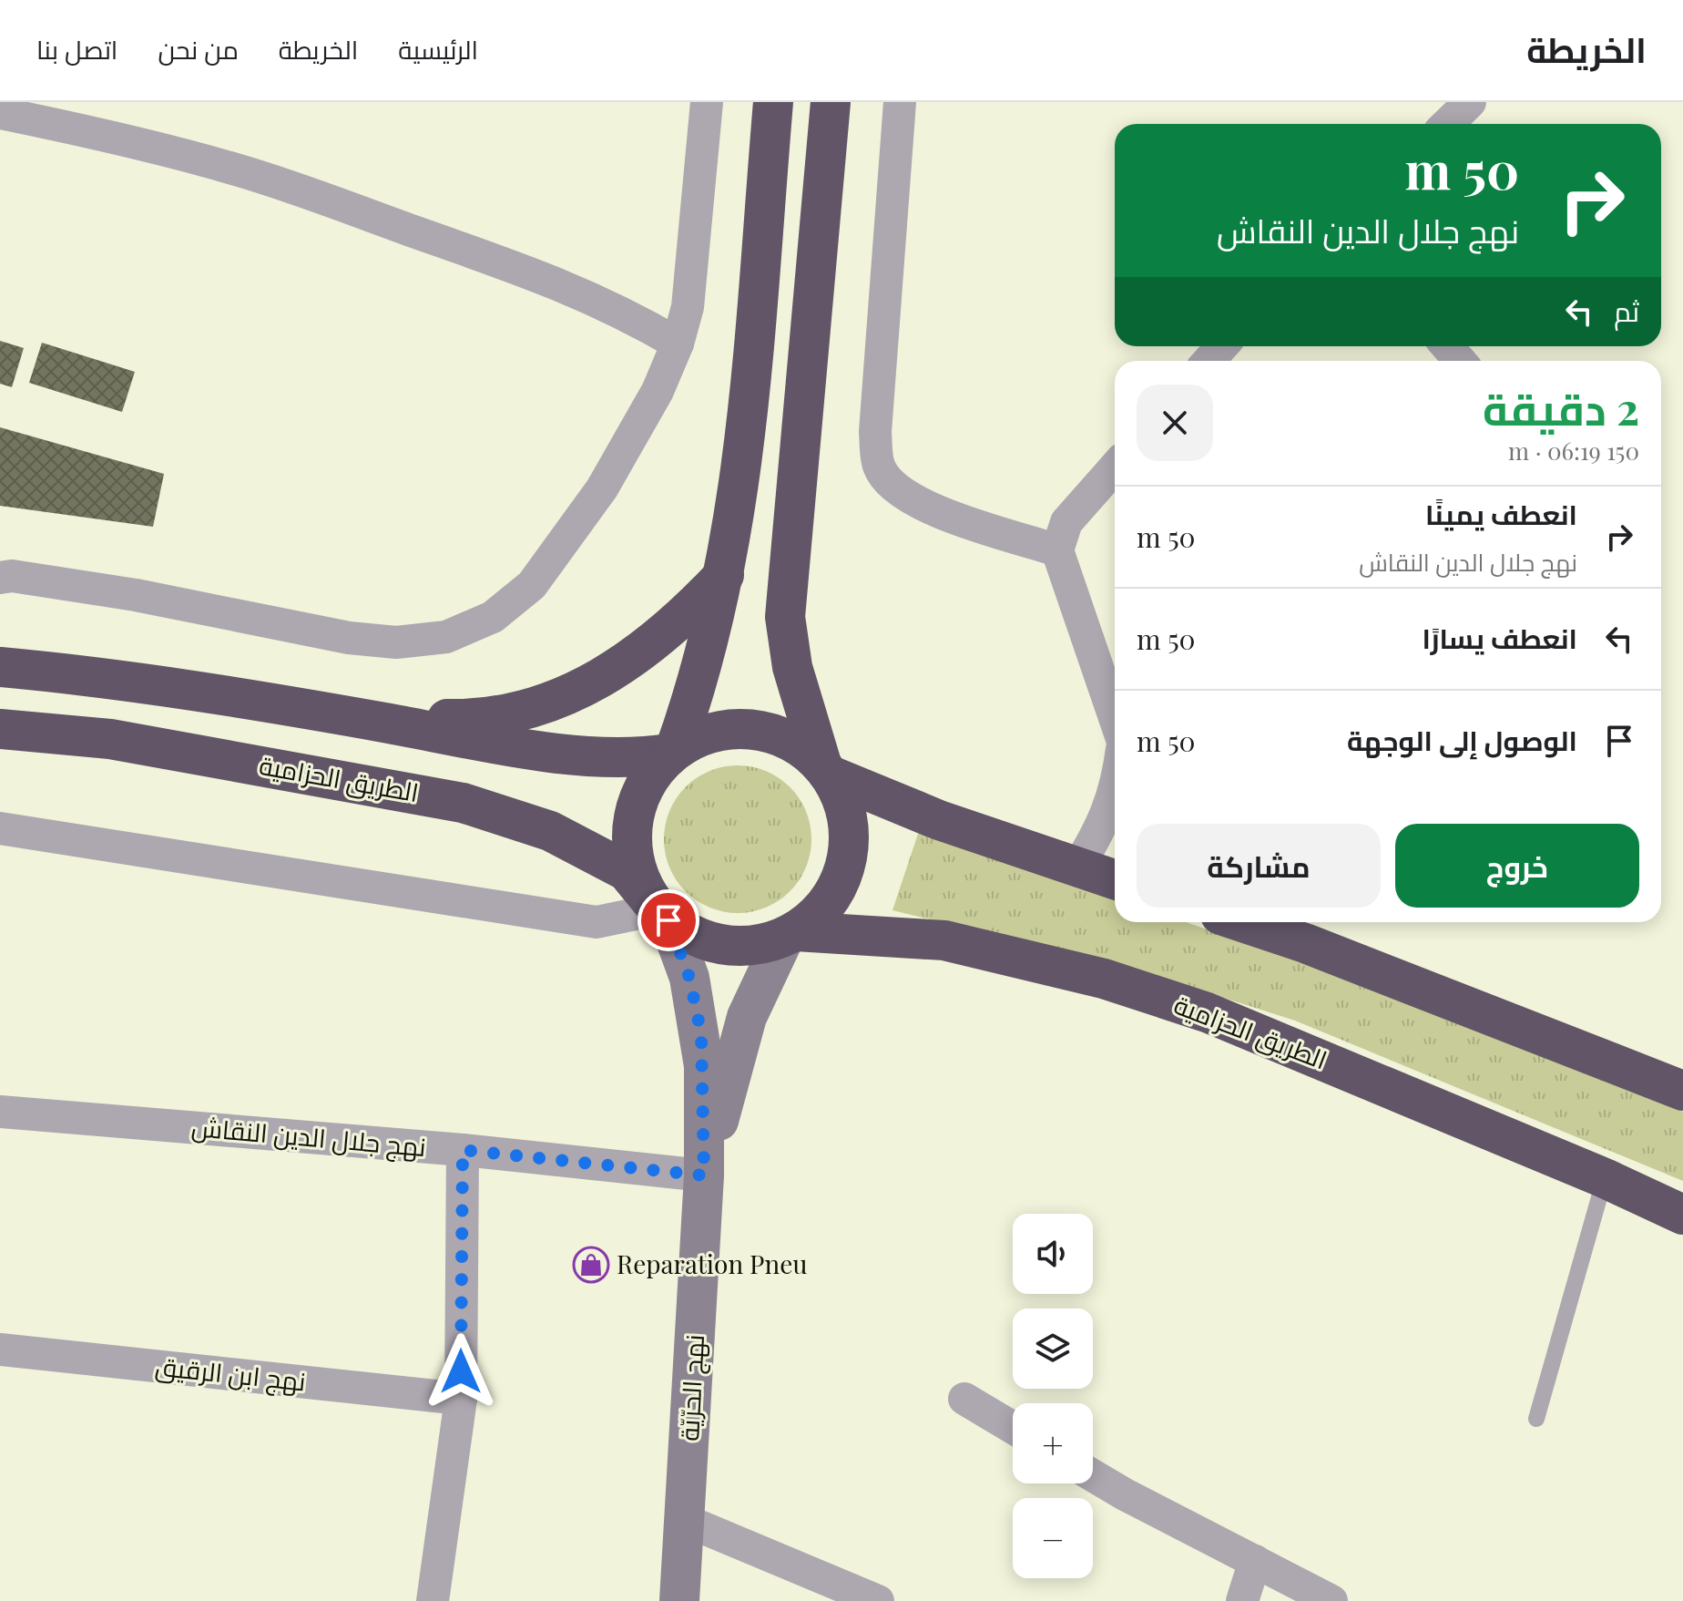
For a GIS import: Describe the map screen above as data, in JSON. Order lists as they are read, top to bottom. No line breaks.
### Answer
{"streets":{"highway":["الطريق الحزامية"],"main road":["نهج الحرّيّة"],"street":["نهج جلال الدين النقاش","نهج ابن الرقيق"]},"crossings":[["نهج جلال الدين النقاش","نهج الحرّيّة"]],"places":{"shop":["Reparation Pneu"]},"page":{"header":"الخريطة","nav":["الرئيسية","الخريطة","من نحن","اتصل بنا"],"turn":["50 m","نهج جلال الدين النقاش"],"then":"ثم","heading":["2 دقيقة","150 m · 06:19"],"list":[{"name":"انعطف يمينًا","note":"نهج جلال الدين النقاش","value":"50 m"},{"name":"انعطف يسارًا","value":"50 m"},{"name":"الوصول إلى الوجهة","value":"50 m"}],"buttons":["خروج","مشاركة"],"map_buttons":["+","−"]}}
